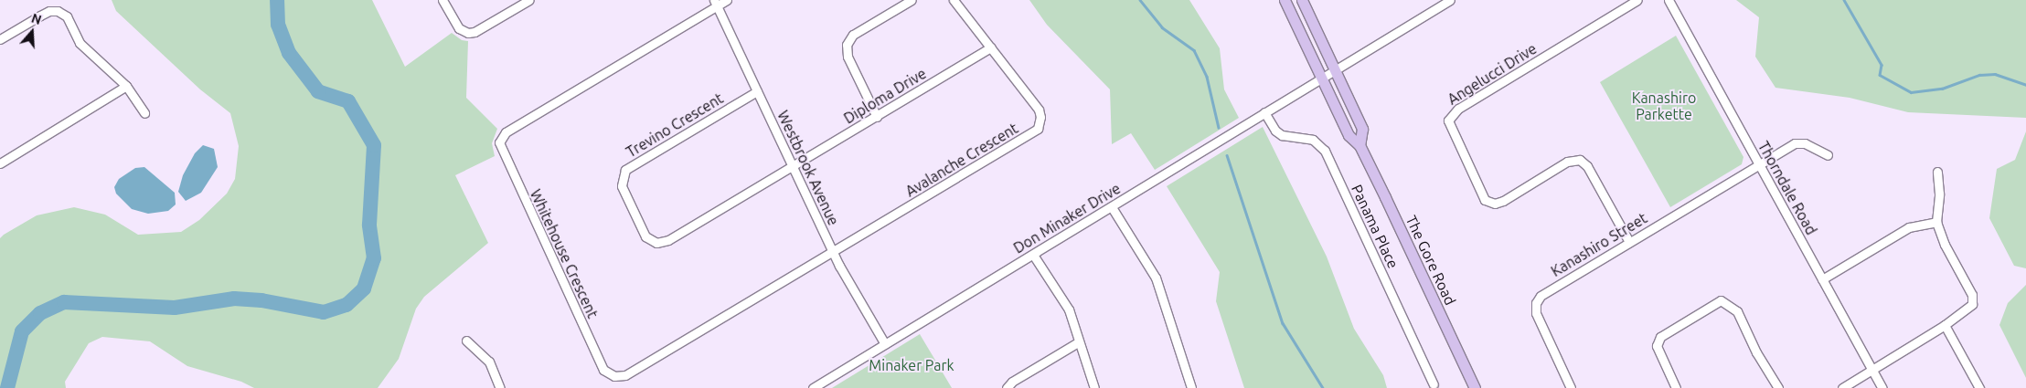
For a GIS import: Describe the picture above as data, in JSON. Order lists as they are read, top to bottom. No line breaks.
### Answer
{"streets":{"main road":["The Gore Road"],"street":["Angelucci Drive","Diploma Drive","Trevino Crescent","Avalanche Crescent","Westbrook Avenue","Thorndale Road","Don Minaker Drive","Panama Place","Kanashiro Street","Whitehouse Crescent"]},"crossings":[["Angelucci Drive","Kanashiro Street"],["Diploma Drive","Trevino Crescent"],["Diploma Drive","Avalanche Crescent"],["Diploma Drive","Westbrook Avenue"],["Trevino Crescent","Westbrook Avenue"],["Avalanche Crescent","Westbrook Avenue"],["Avalanche Crescent","Whitehouse Crescent"],["Westbrook Avenue","Don Minaker Drive"],["Westbrook Avenue","Whitehouse Crescent"],["Thorndale Road","Kanashiro Street"],["Don Minaker Drive","Panama Place"],["Don Minaker Drive","The Gore Road"]],"parks":["Kanashiro Parkette","Minaker Park"],"north":"top"}
